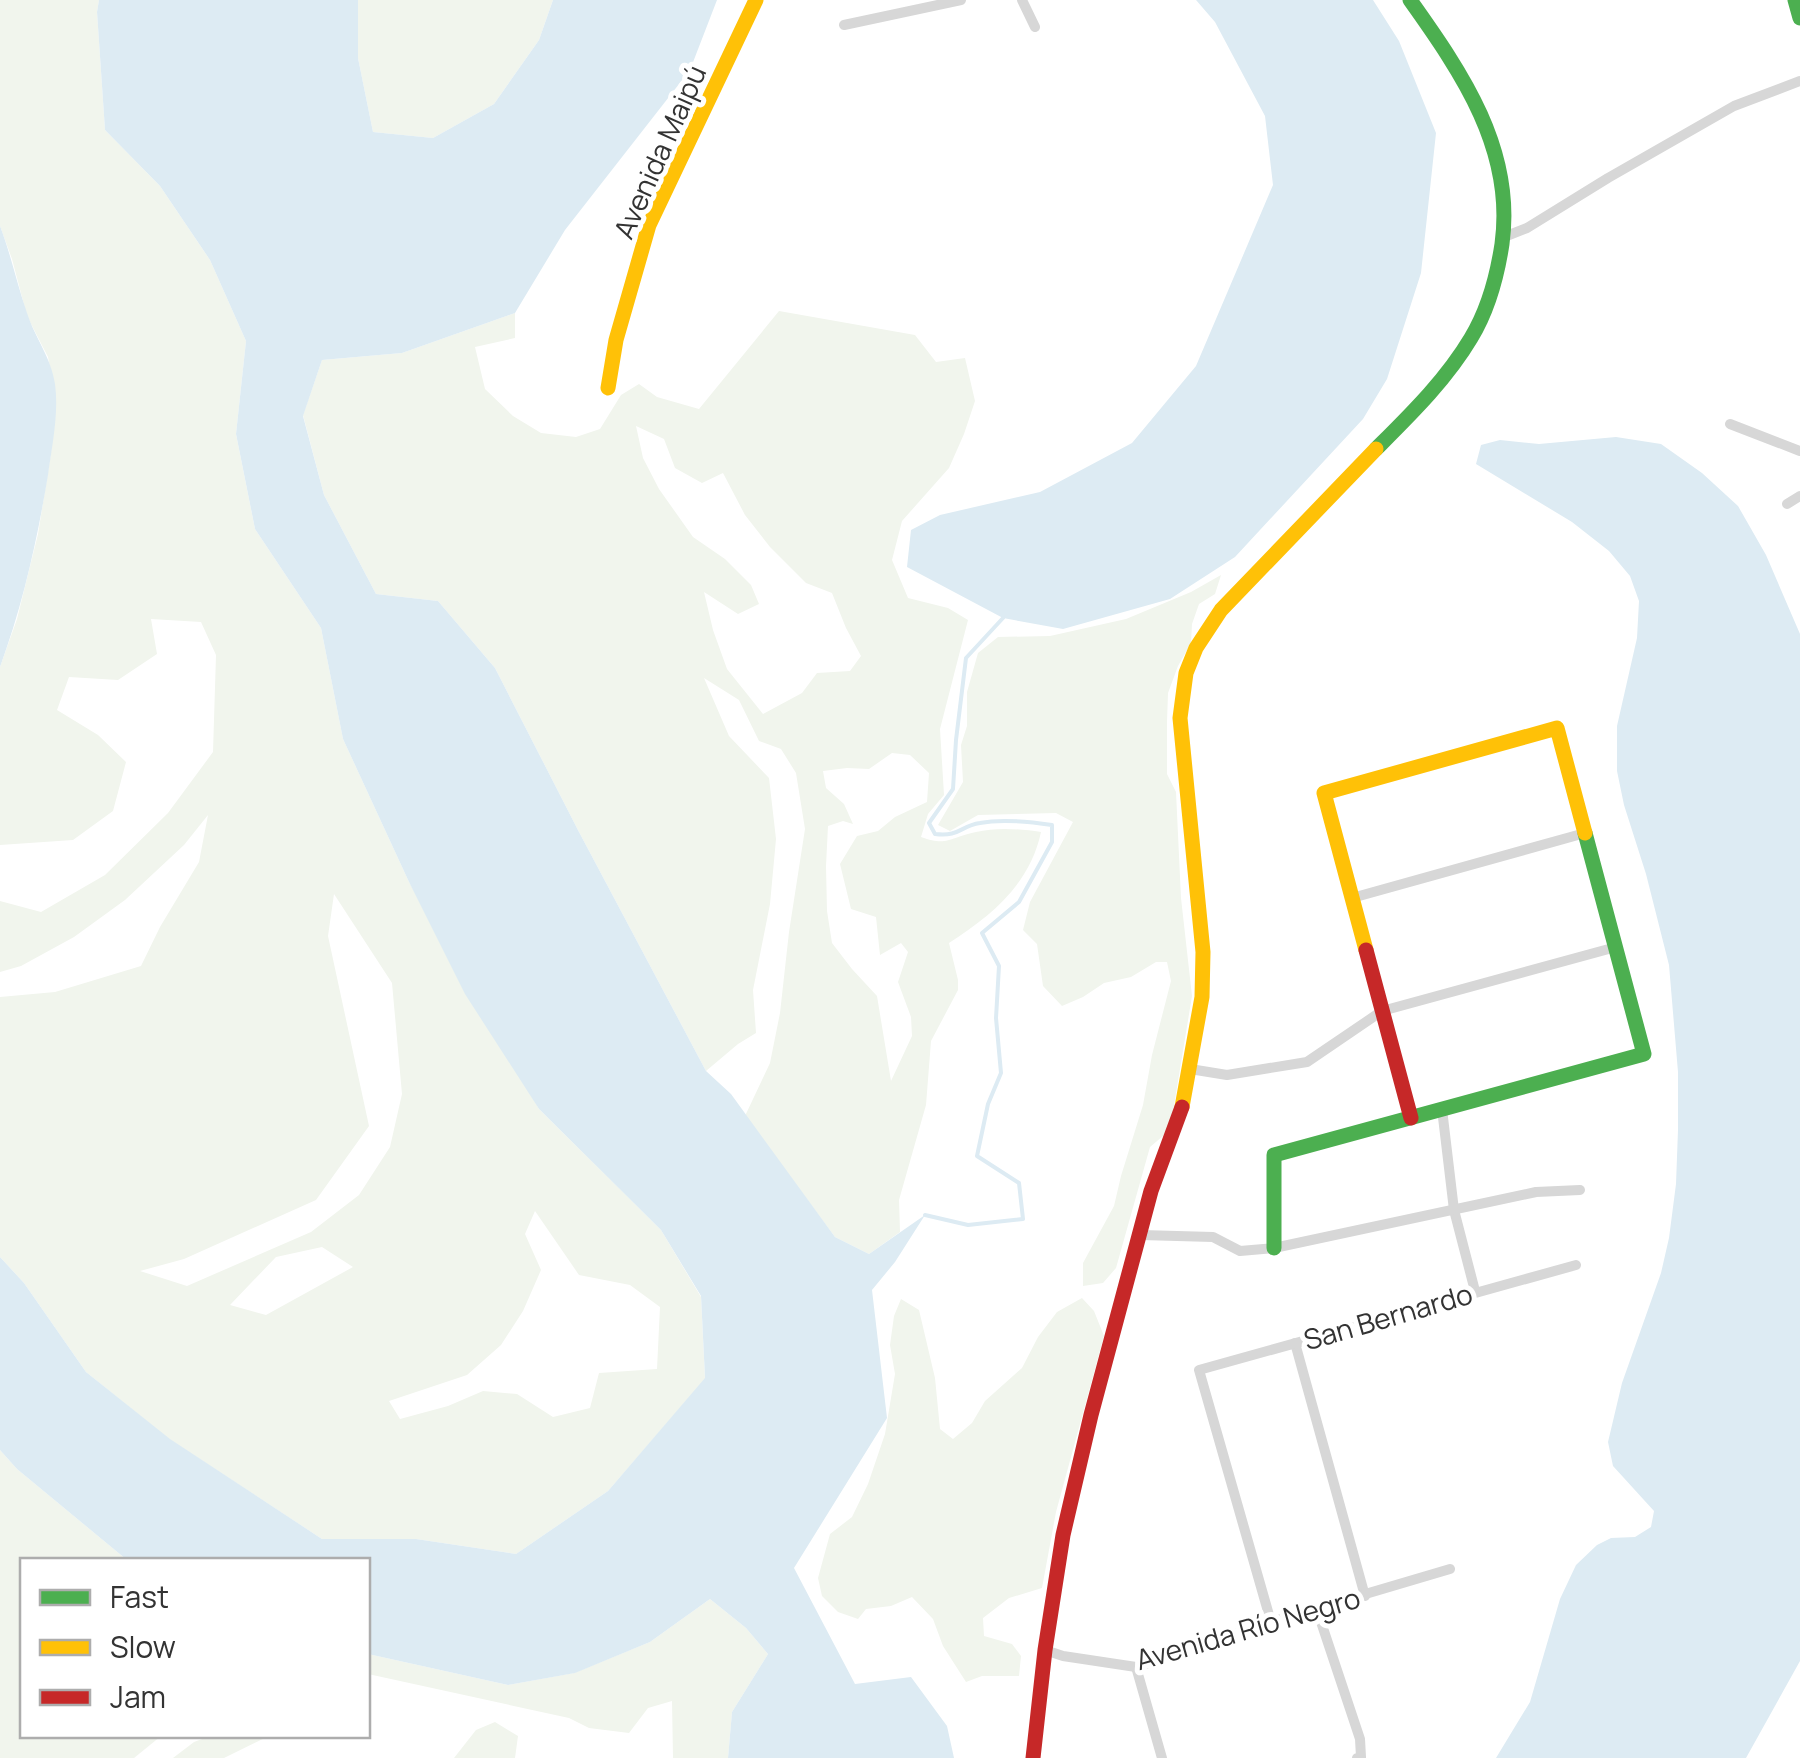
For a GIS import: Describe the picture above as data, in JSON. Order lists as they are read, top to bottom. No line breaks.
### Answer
{"streets":{"street":["Avenida Maipú","San Bernardo","Avenida Río Negro"]},"crossings":[["San Bernardo","Avenida Río Negro"]],"legend":["Fast","Slow","Jam"]}
